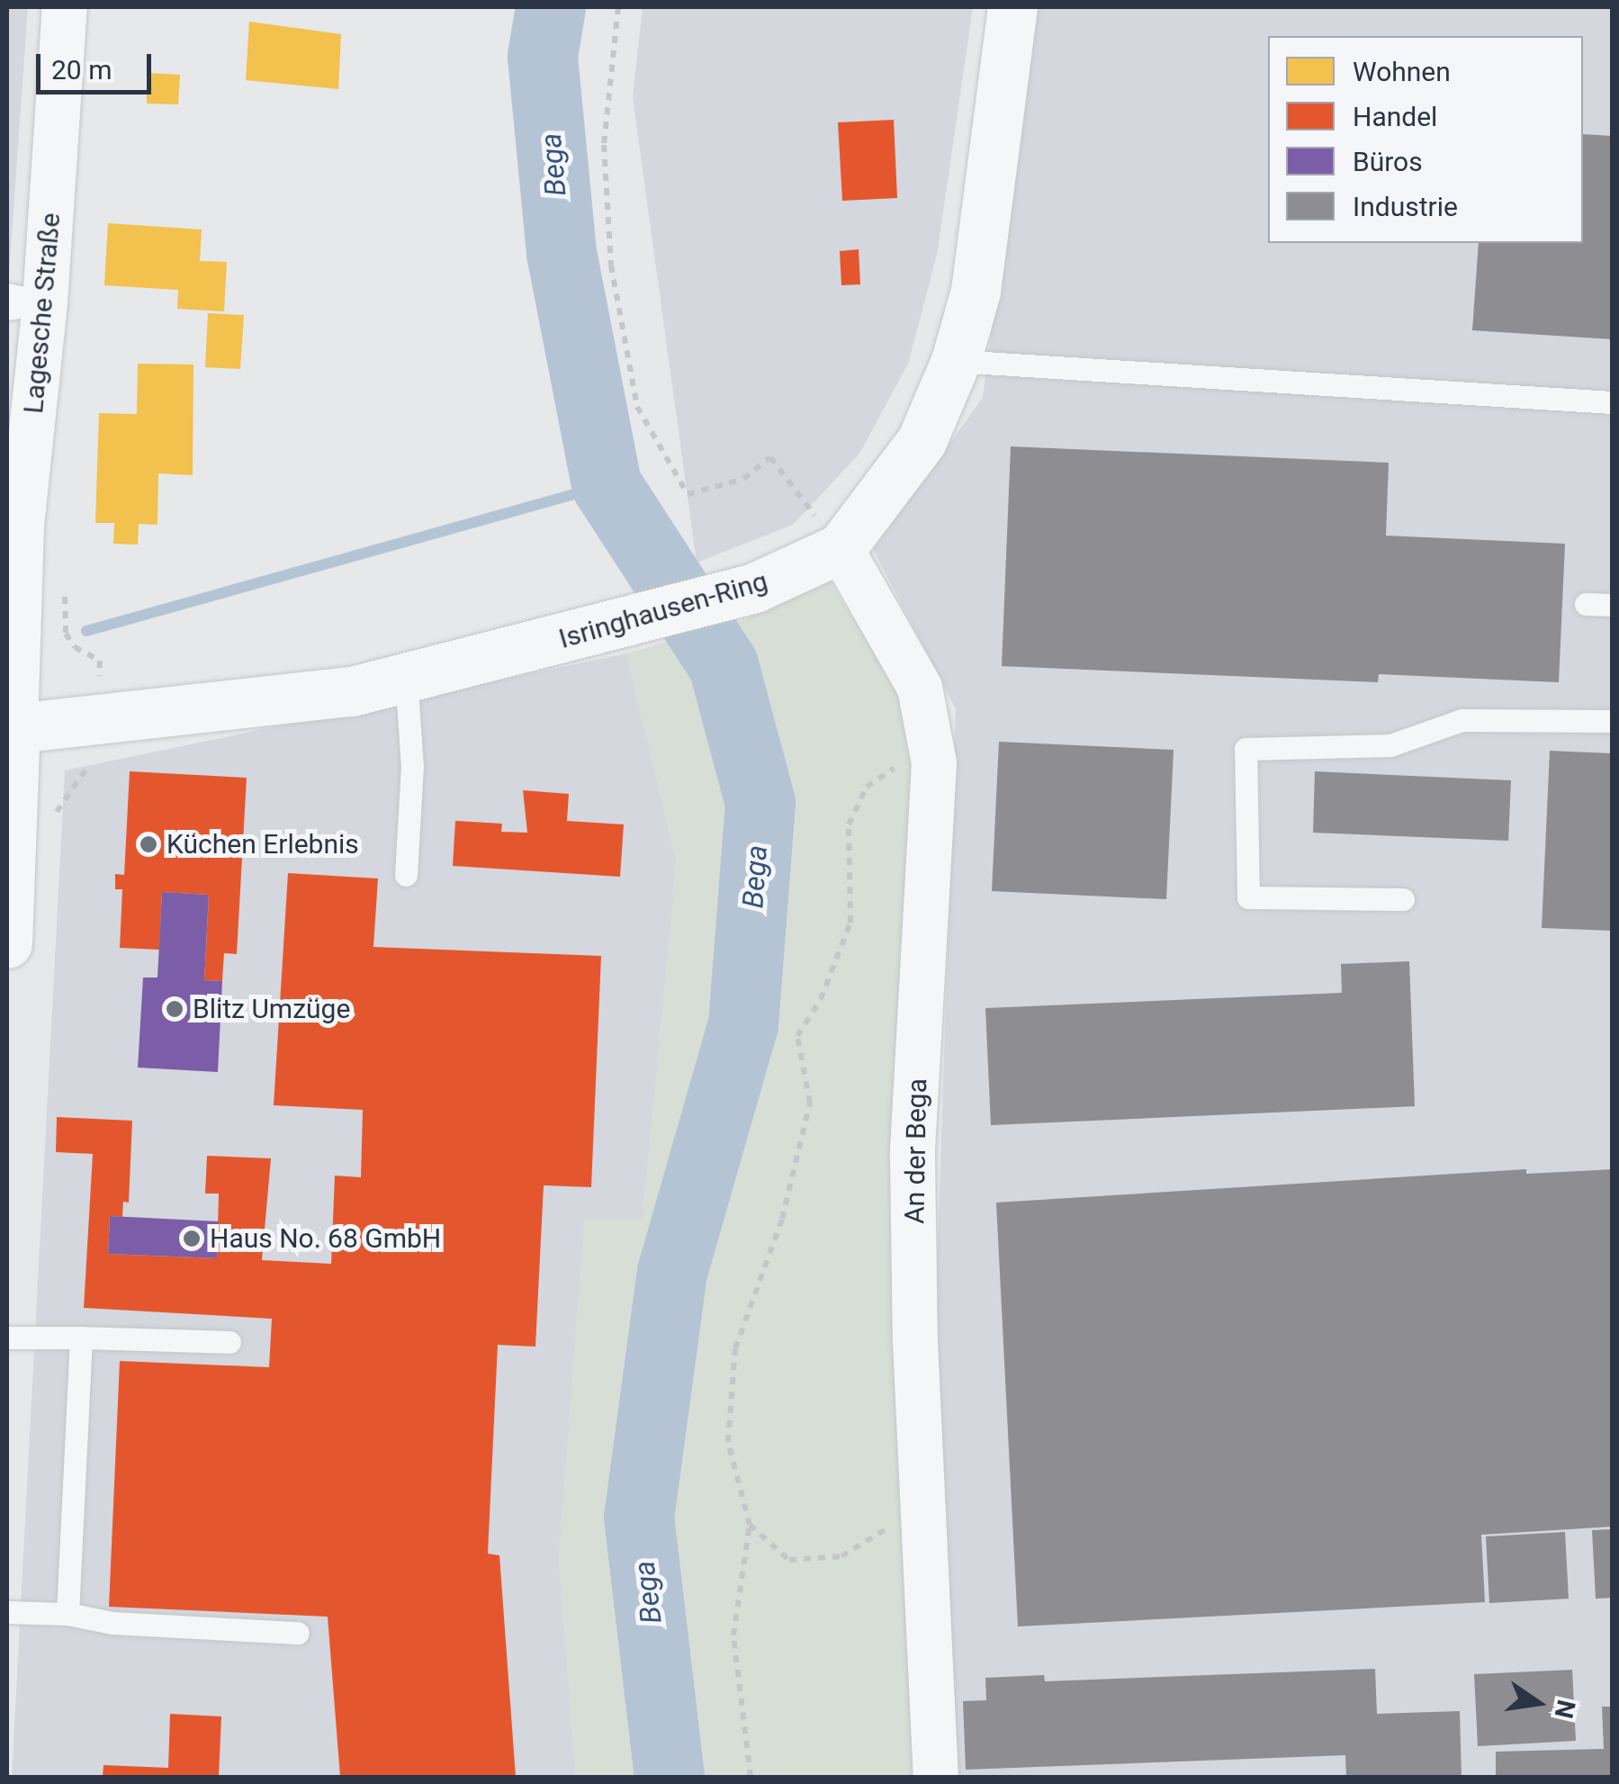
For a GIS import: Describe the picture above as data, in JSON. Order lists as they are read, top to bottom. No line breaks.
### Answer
{"streets":{"street":["Lagesche Straße","Isringhausen-Ring","An der Bega"]},"crossings":[["Lagesche Straße","Isringhausen-Ring"],["Isringhausen-Ring","An der Bega"]],"water":["Bega"],"places":["Küchen Erlebnis","Blitz Umzüge","Haus No. 68 GmbH"],"legend":["Wohnen","Handel","Büros","Industrie"],"scale_bar":"20 m","north":"right"}
